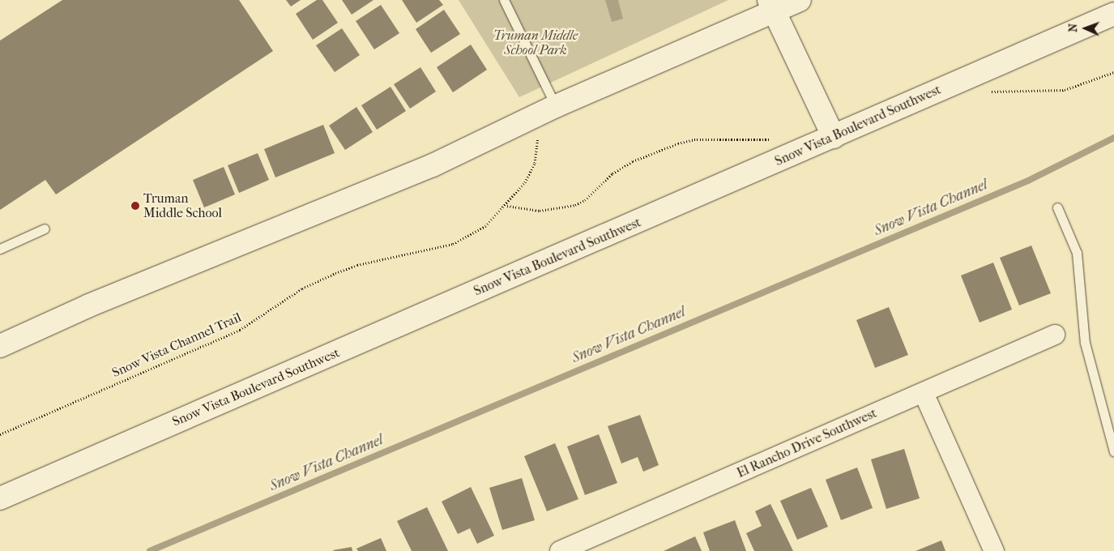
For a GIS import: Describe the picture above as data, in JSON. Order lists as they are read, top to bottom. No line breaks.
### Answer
{"streets":{"main road":["Snow Vista Boulevard Southwest"],"street":["El Rancho Drive Southwest"],"path":["Snow Vista Channel Trail"]},"water":["Snow Vista Channel"],"parks":["Truman Middle School Park"],"places":["Truman Middle School"],"north":"left"}
